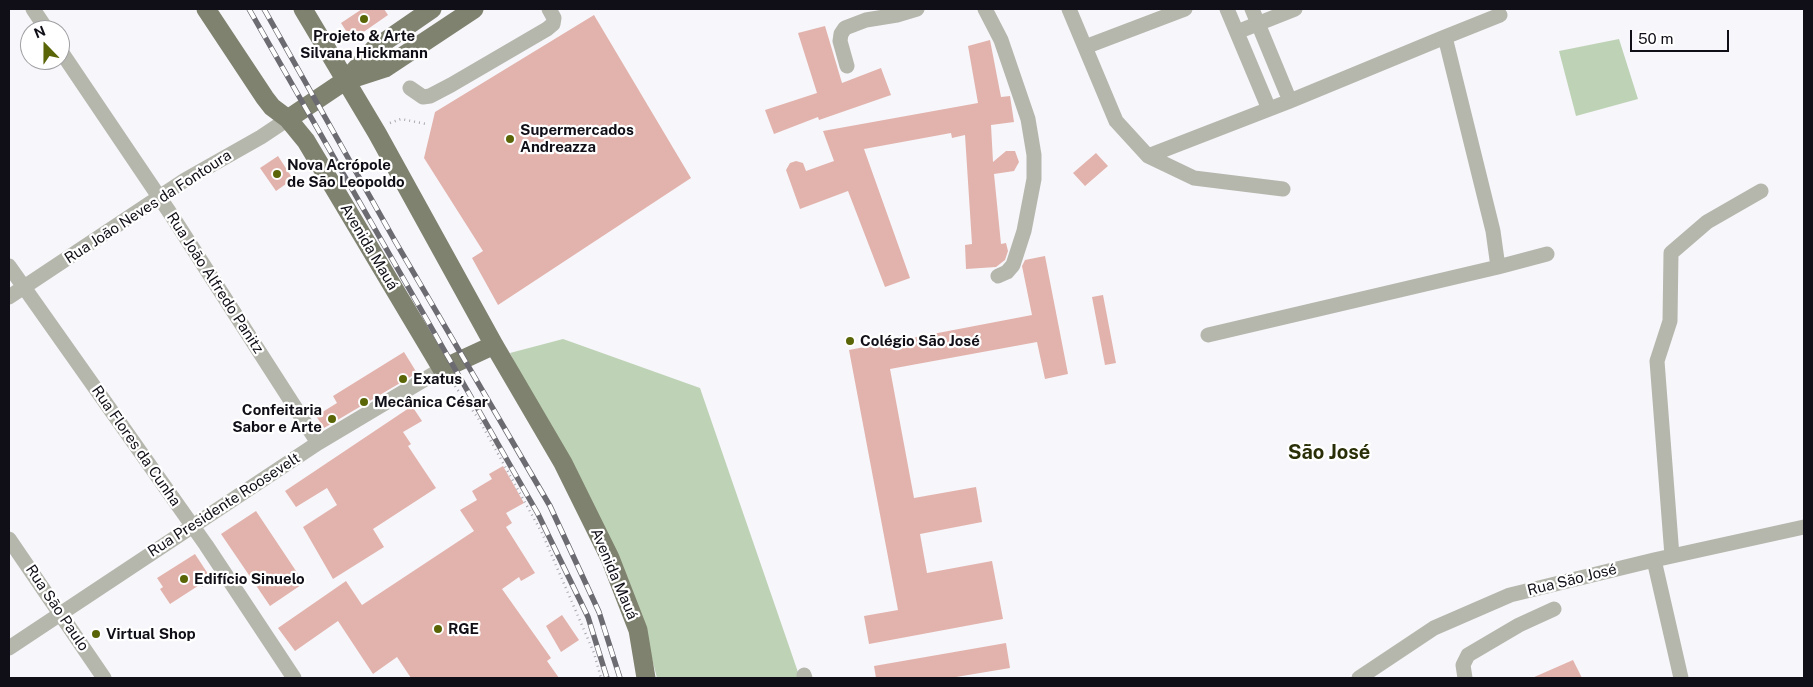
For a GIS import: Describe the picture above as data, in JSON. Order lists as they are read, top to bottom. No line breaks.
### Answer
{"streets":{"main road":["Avenida Mauá"],"street":["Rua João Neves da Fontoura","Rua João Alfredo Panitz","Rua Flores da Cunha","Rua Presidente Roosevelt","Rua São José","Rua São Paulo"]},"crossings":[["Rua João Neves da Fontoura","Avenida Mauá"],["Rua João Neves da Fontoura","Rua João Alfredo Panitz"],["Rua João Neves da Fontoura","Rua Flores da Cunha"],["Avenida Mauá","Rua Presidente Roosevelt"],["Rua João Alfredo Panitz","Rua Presidente Roosevelt"],["Rua Flores da Cunha","Rua Presidente Roosevelt"],["Rua Presidente Roosevelt","Rua São Paulo"]],"districts":["São José"],"places":["Projeto & Arte Silvana Hickmann","Supermercados Andreazza","Nova Acrópole de São Leopoldo","Colégio São José","Exatus","Mecânica César","Confeitaria Sabor e Arte","Edifício Sinuelo","RGE","Virtual Shop"],"scale_bar":"50 m","north":"top"}
